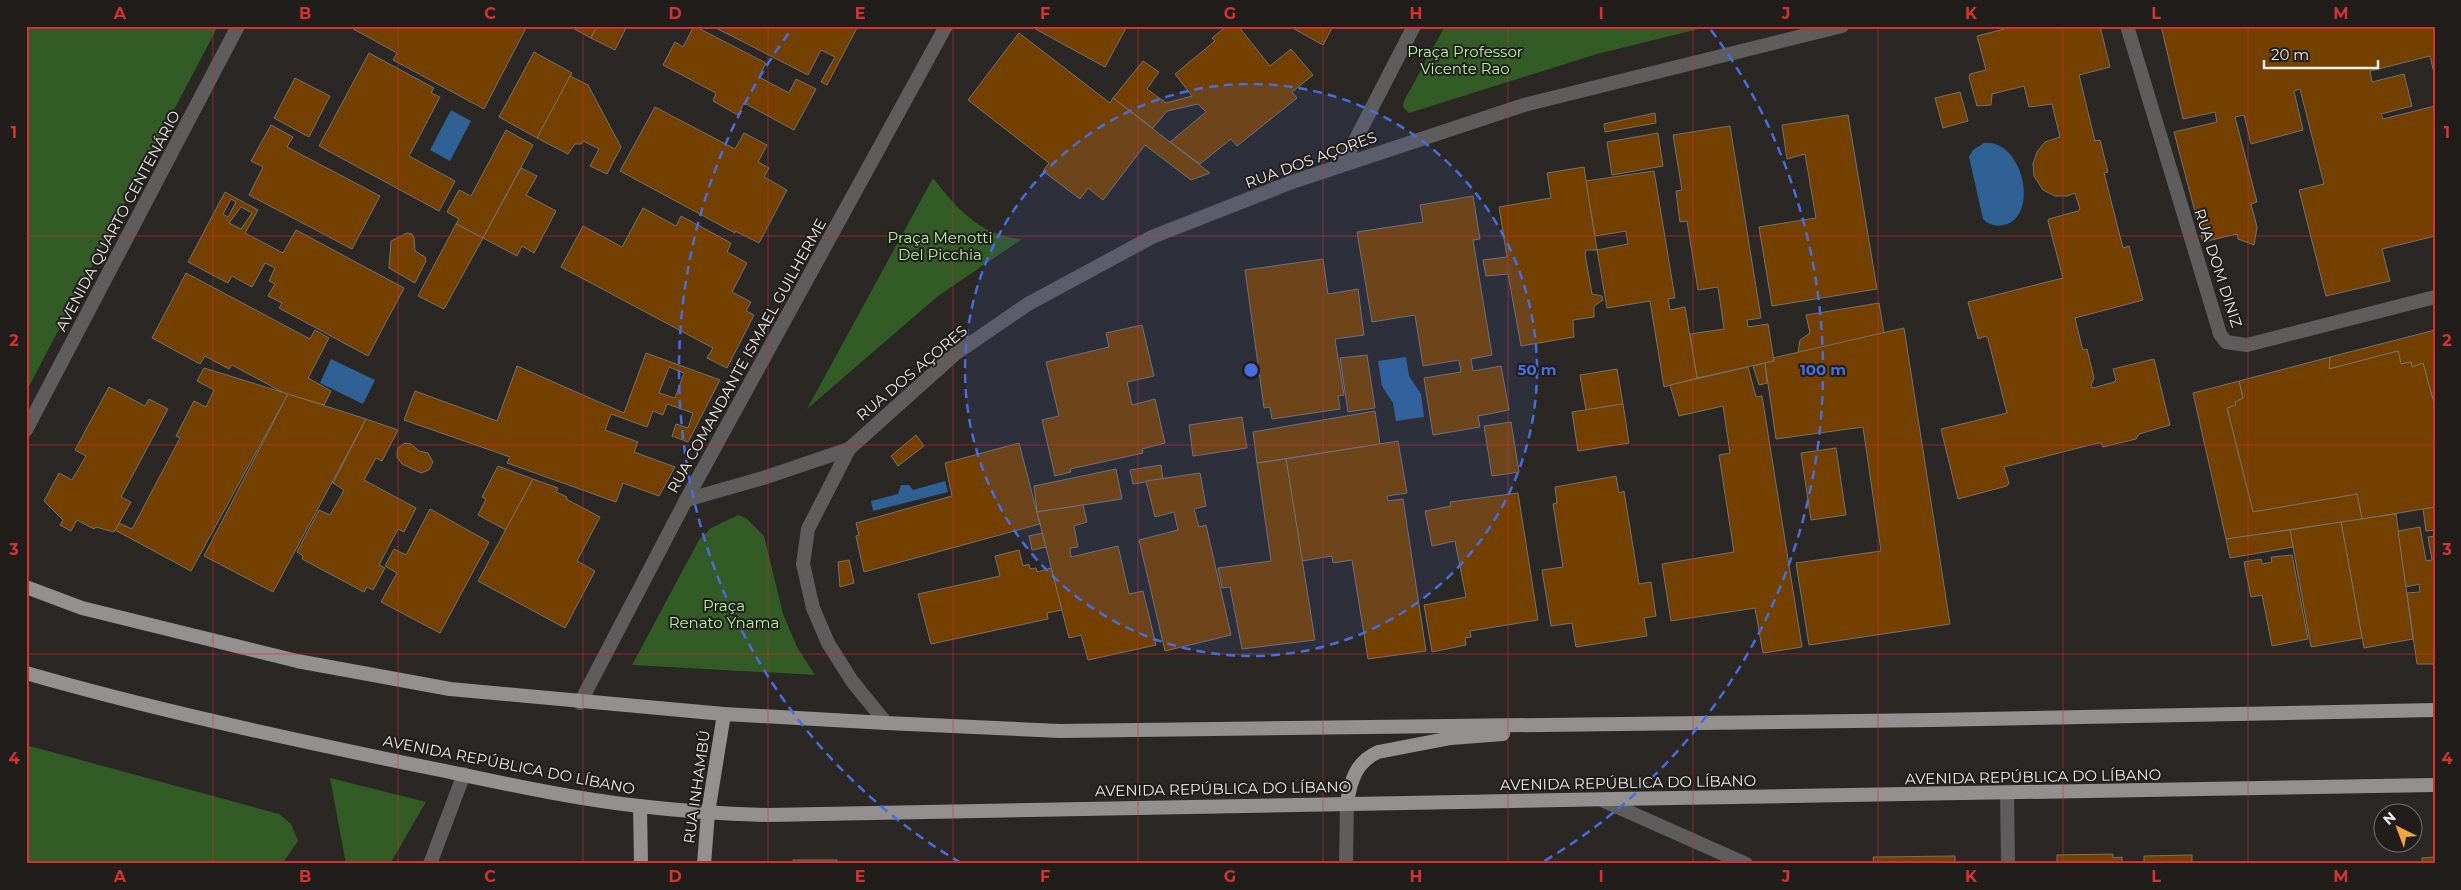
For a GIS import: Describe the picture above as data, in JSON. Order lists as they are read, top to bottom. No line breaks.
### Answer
{"streets":{"main road":["AVENIDA REPÚBLICA DO LÍBANO","RUA INHAMBÚ"],"street":["RUA DOS AÇORES","AVENIDA QUARTO CENTENÁRIO","RUA DOM DINIZ","RUA COMANDANTE ISMAEL GUILHERME"]},"crossings":[["RUA DOS AÇORES","RUA COMANDANTE ISMAEL GUILHERME"],["AVENIDA REPÚBLICA DO LÍBANO","RUA INHAMBÚ"]],"parks":["Praça Professor Vicente Rao","Praça Menotti Del Picchia","Praça Renato Ynama"],"scale_bar":"20 m","north":"top left","grid":{"columns":["A","B","C","D","E","F","G","H","I","J","K","L","M"],"rows":["1","2","3","4"]},"rings":["50 m","100 m"]}
